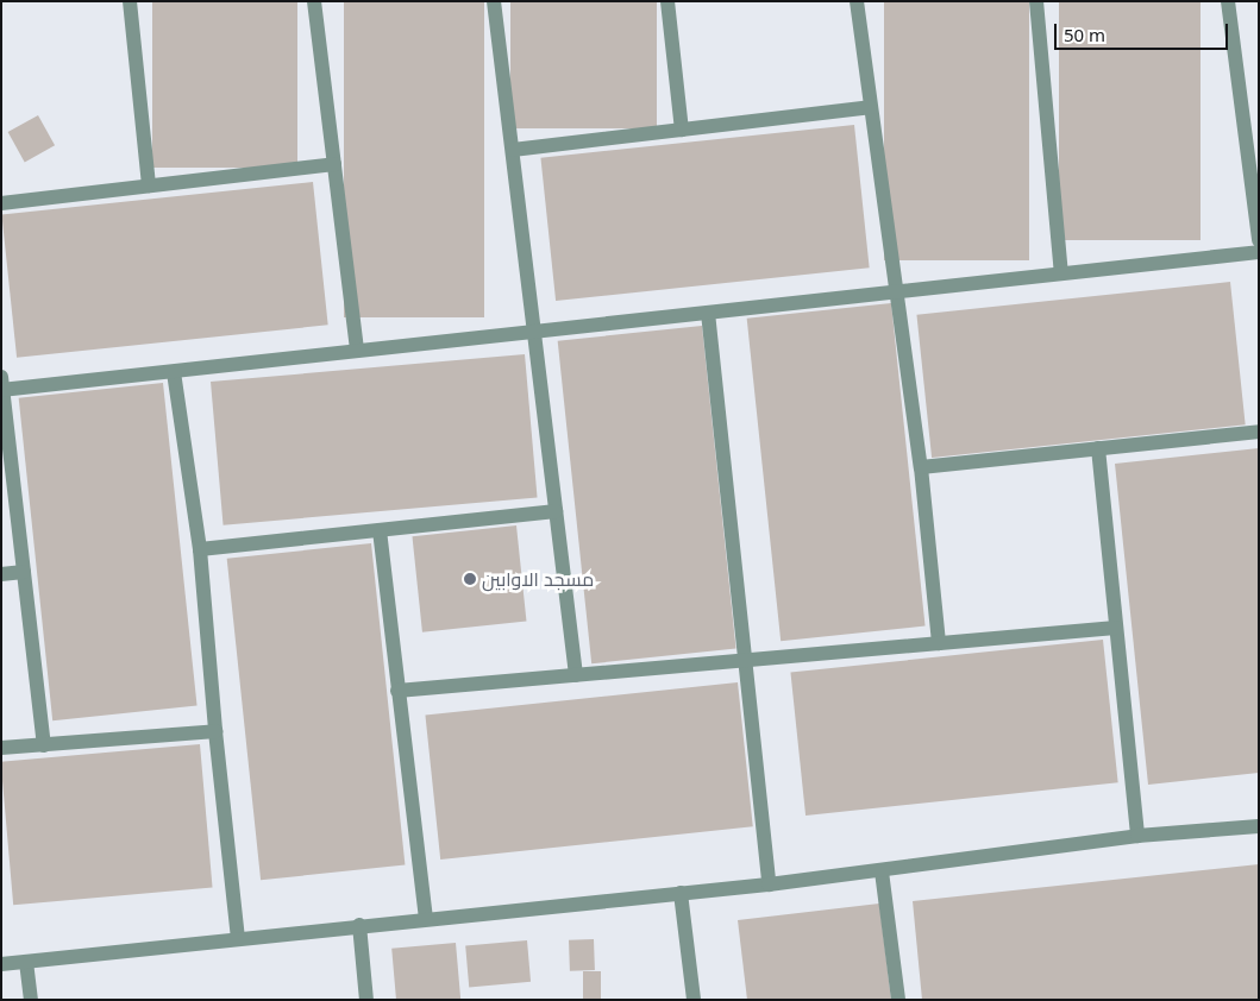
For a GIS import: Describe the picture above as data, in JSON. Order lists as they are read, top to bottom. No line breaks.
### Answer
{"places":["مسجد الاوابين"],"scale_bar":"50 m"}
